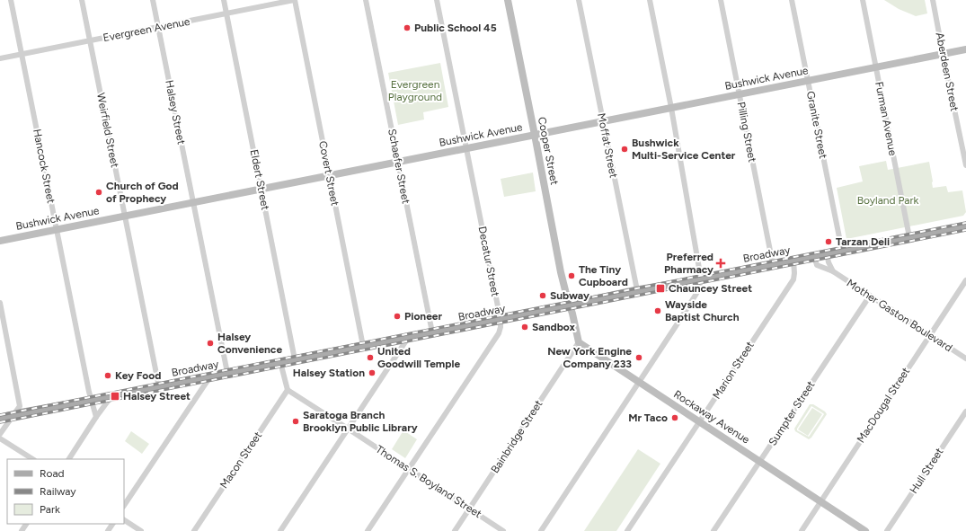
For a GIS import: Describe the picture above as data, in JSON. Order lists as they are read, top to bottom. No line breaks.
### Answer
{"streets":{"main road":["Bushwick Avenue","Cooper Street","Broadway","Rockaway Avenue"],"street":["Evergreen Avenue","Aberdeen Street","Halsey Street","Furman Avenue","Granite Street","Weirfield Street","Pilling Street","Moffat Street","Hancock Street","Schaefer Street","Covert Street","Eldert Street","Decatur Street","Mother Gaston Boulevard","Marion Street","MacDougal Street","Sumpter Street","Bainbridge Street","Macon Street","Hull Street","Thomas S. Boyland Street"]},"crossings":[["Evergreen Avenue","Halsey Street"],["Evergreen Avenue","Weirfield Street"],["Evergreen Avenue","Hancock Street"],["Evergreen Avenue","Covert Street"],["Evergreen Avenue","Eldert Street"],["Aberdeen Street","Bushwick Avenue"],["Bushwick Avenue","Halsey Street"],["Bushwick Avenue","Furman Avenue"],["Bushwick Avenue","Granite Street"],["Bushwick Avenue","Weirfield Street"],["Bushwick Avenue","Pilling Street"],["Bushwick Avenue","Moffat Street"],["Bushwick Avenue","Cooper Street"],["Bushwick Avenue","Hancock Street"],["Bushwick Avenue","Schaefer Street"],["Bushwick Avenue","Covert Street"],["Bushwick Avenue","Eldert Street"],["Bushwick Avenue","Decatur Street"],["Halsey Street","Broadway"],["Furman Avenue","Broadway"],["Granite Street","Broadway"],["Weirfield Street","Broadway"],["Pilling Street","Broadway"],["Moffat Street","Broadway"],["Cooper Street","Broadway"],["Hancock Street","Broadway"],["Schaefer Street","Broadway"],["Covert Street","Broadway"],["Eldert Street","Broadway"],["Broadway","Decatur Street"],["Broadway","Mother Gaston Boulevard"],["Broadway","Marion Street"],["Decatur Street","Thomas S. Boyland Street"],["Mother Gaston Boulevard","MacDougal Street"],["Mother Gaston Boulevard","Sumpter Street"],["Marion Street","Rockaway Avenue"],["MacDougal Street","Rockaway Avenue"],["Sumpter Street","Rockaway Avenue"],["Rockaway Avenue","Bainbridge Street"],["Bainbridge Street","Thomas S. Boyland Street"],["Macon Street","Thomas S. Boyland Street"]],"parks":["Evergreen Playground","Boyland Park"],"places":{"other":["Public School 45","Bushwick Multi-Service Center","Church of God of Prophecy","Tarzan Deli","The Tiny Cupboard","Subway","Wayside Baptist Church","Pioneer","Sandbox","Halsey Convenience","United Goodwill Temple","New York Engine Company 233","Halsey Station","Key Food","Mr Taco","Saratoga Branch Brooklyn Public Library"],"health":["Preferred Pharmacy"],"transit":["Chauncey Street","Halsey Street"]},"legend":["Road","Railway","Park"]}
